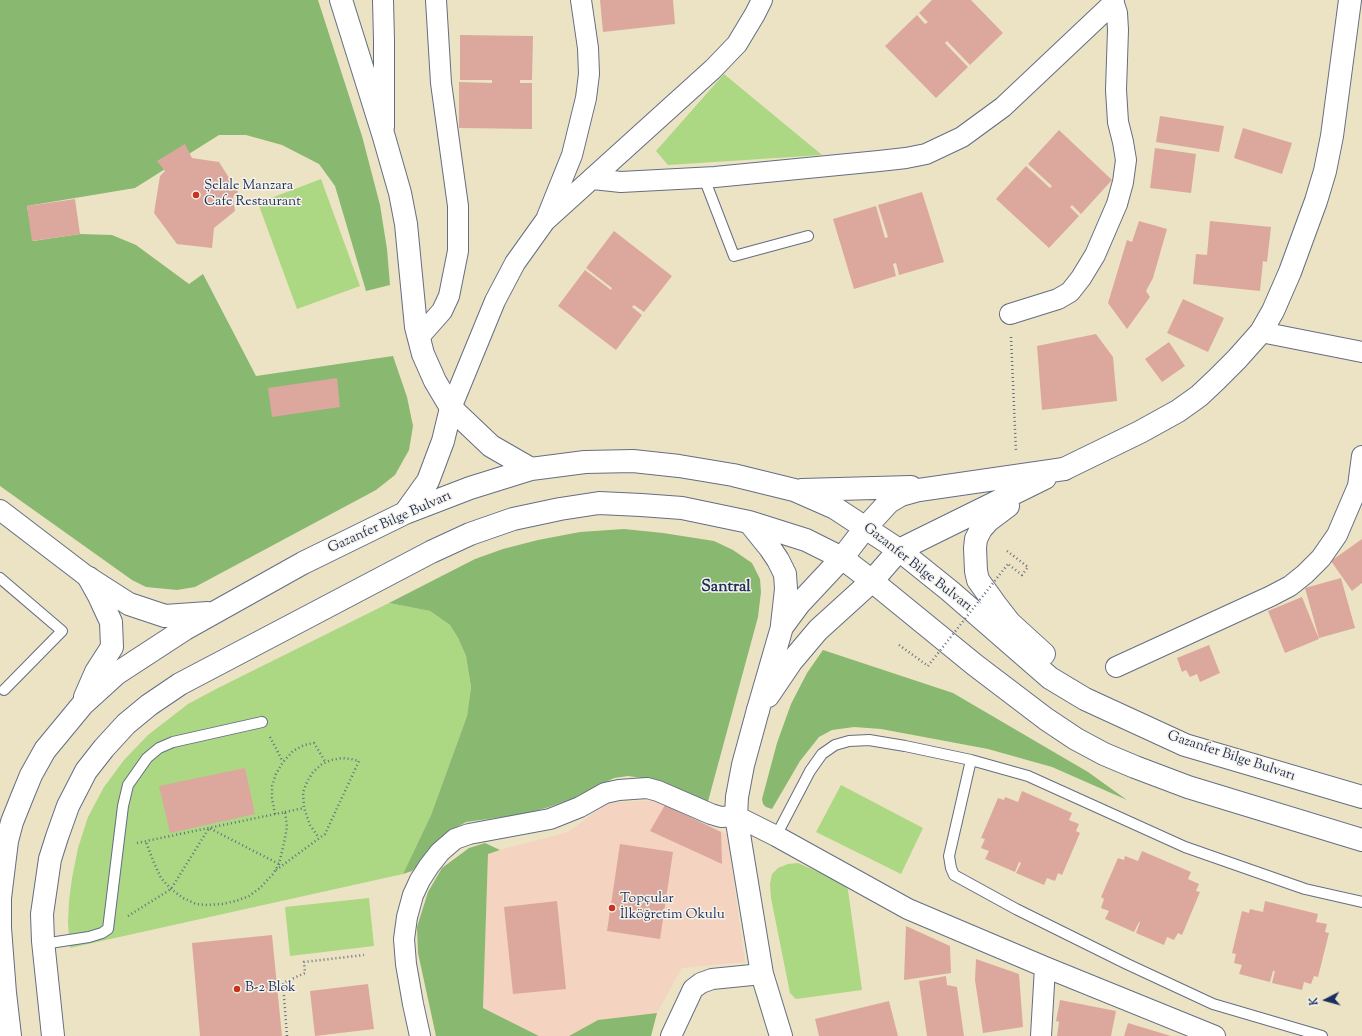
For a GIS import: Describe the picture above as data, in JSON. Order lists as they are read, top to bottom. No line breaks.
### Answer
{"streets":{"main road":["Gazanfer Bilge Bulvarı"]},"districts":["Santral"],"places":["Şelale Manzara Cafe Restaurant","Topçular İlköğretim Okulu","B-2 Blok"],"north":"left"}
